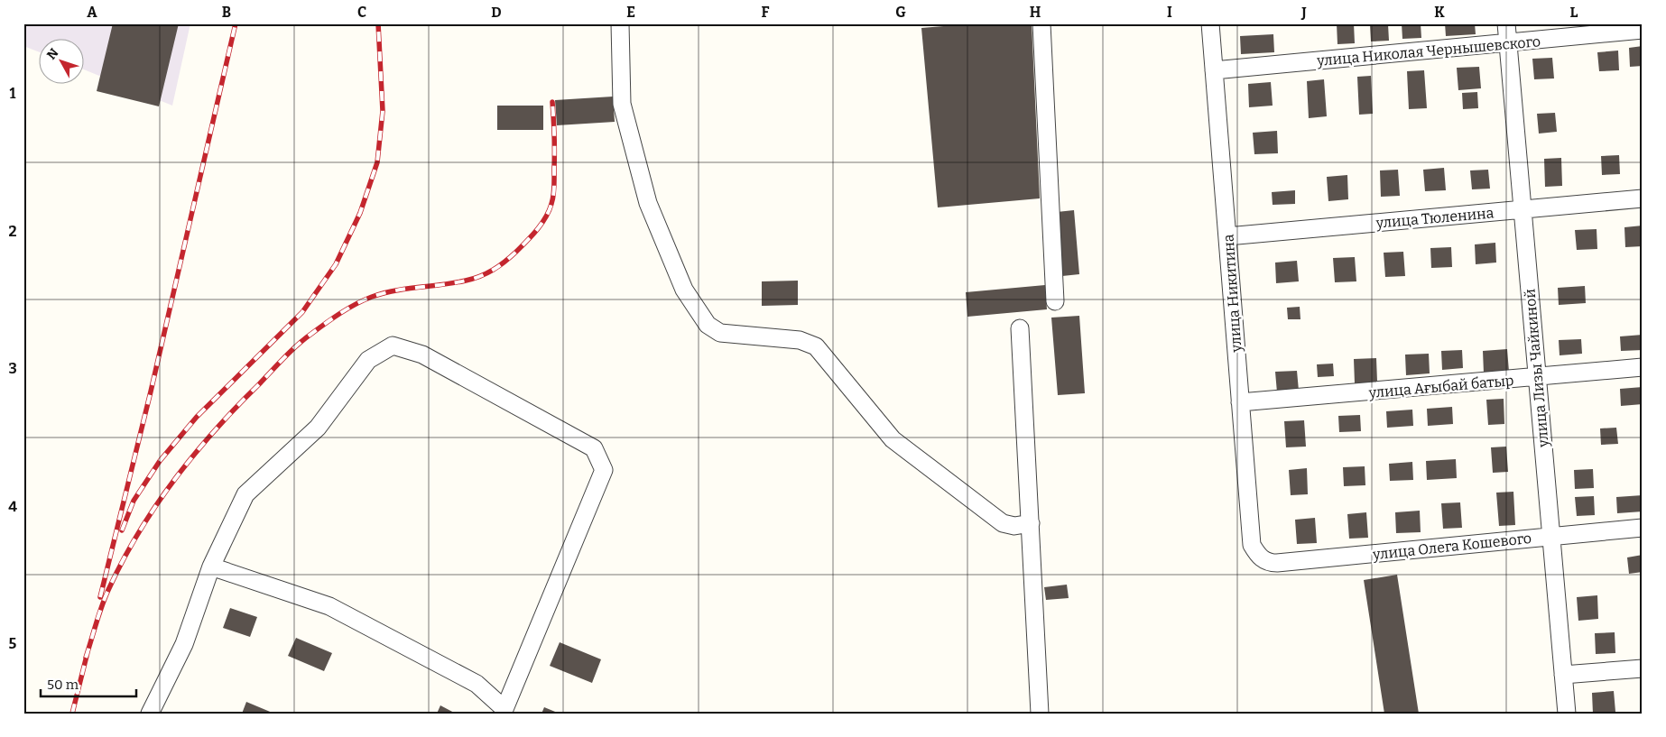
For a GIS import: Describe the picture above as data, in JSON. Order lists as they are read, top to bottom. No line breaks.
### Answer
{"streets":{"street":["улица Николая Чернышевского","улица Тюленина","улица Никитина","улица Лизы Чайкиной","улица Ағыбай батыр","улица Олега Кошевого"]},"crossings":[["улица Николая Чернышевского","улица Никитина"],["улица Николая Чернышевского","улица Лизы Чайкиной"],["улица Тюленина","улица Никитина"],["улица Тюленина","улица Лизы Чайкиной"],["улица Никитина","улица Ағыбай батыр"],["улица Никитина","улица Олега Кошевого"],["улица Лизы Чайкиной","улица Ағыбай батыр"],["улица Лизы Чайкиной","улица Олега Кошевого"]],"scale_bar":"50 m","north":"top left","grid":{"columns":["A","B","C","D","E","F","G","H","I","J","K","L"],"rows":["1","2","3","4","5"]}}
